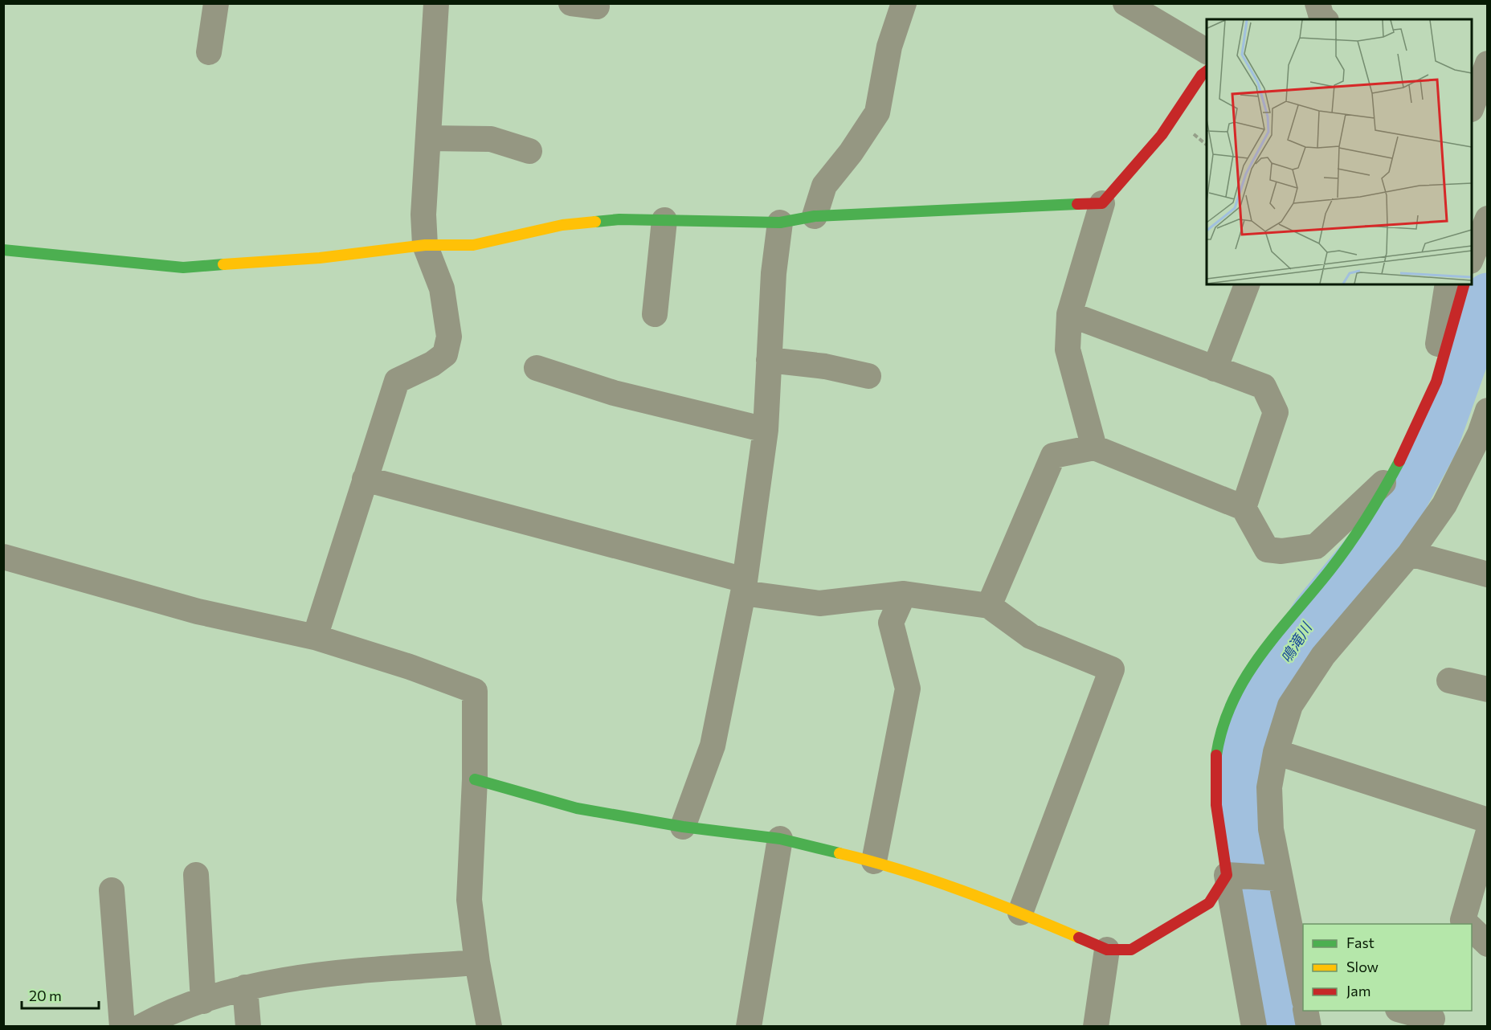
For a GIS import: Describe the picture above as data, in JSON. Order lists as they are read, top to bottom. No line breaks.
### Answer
{"water":["鳴滝川"],"legend":["Fast","Slow","Jam"],"scale_bar":"20 m"}
